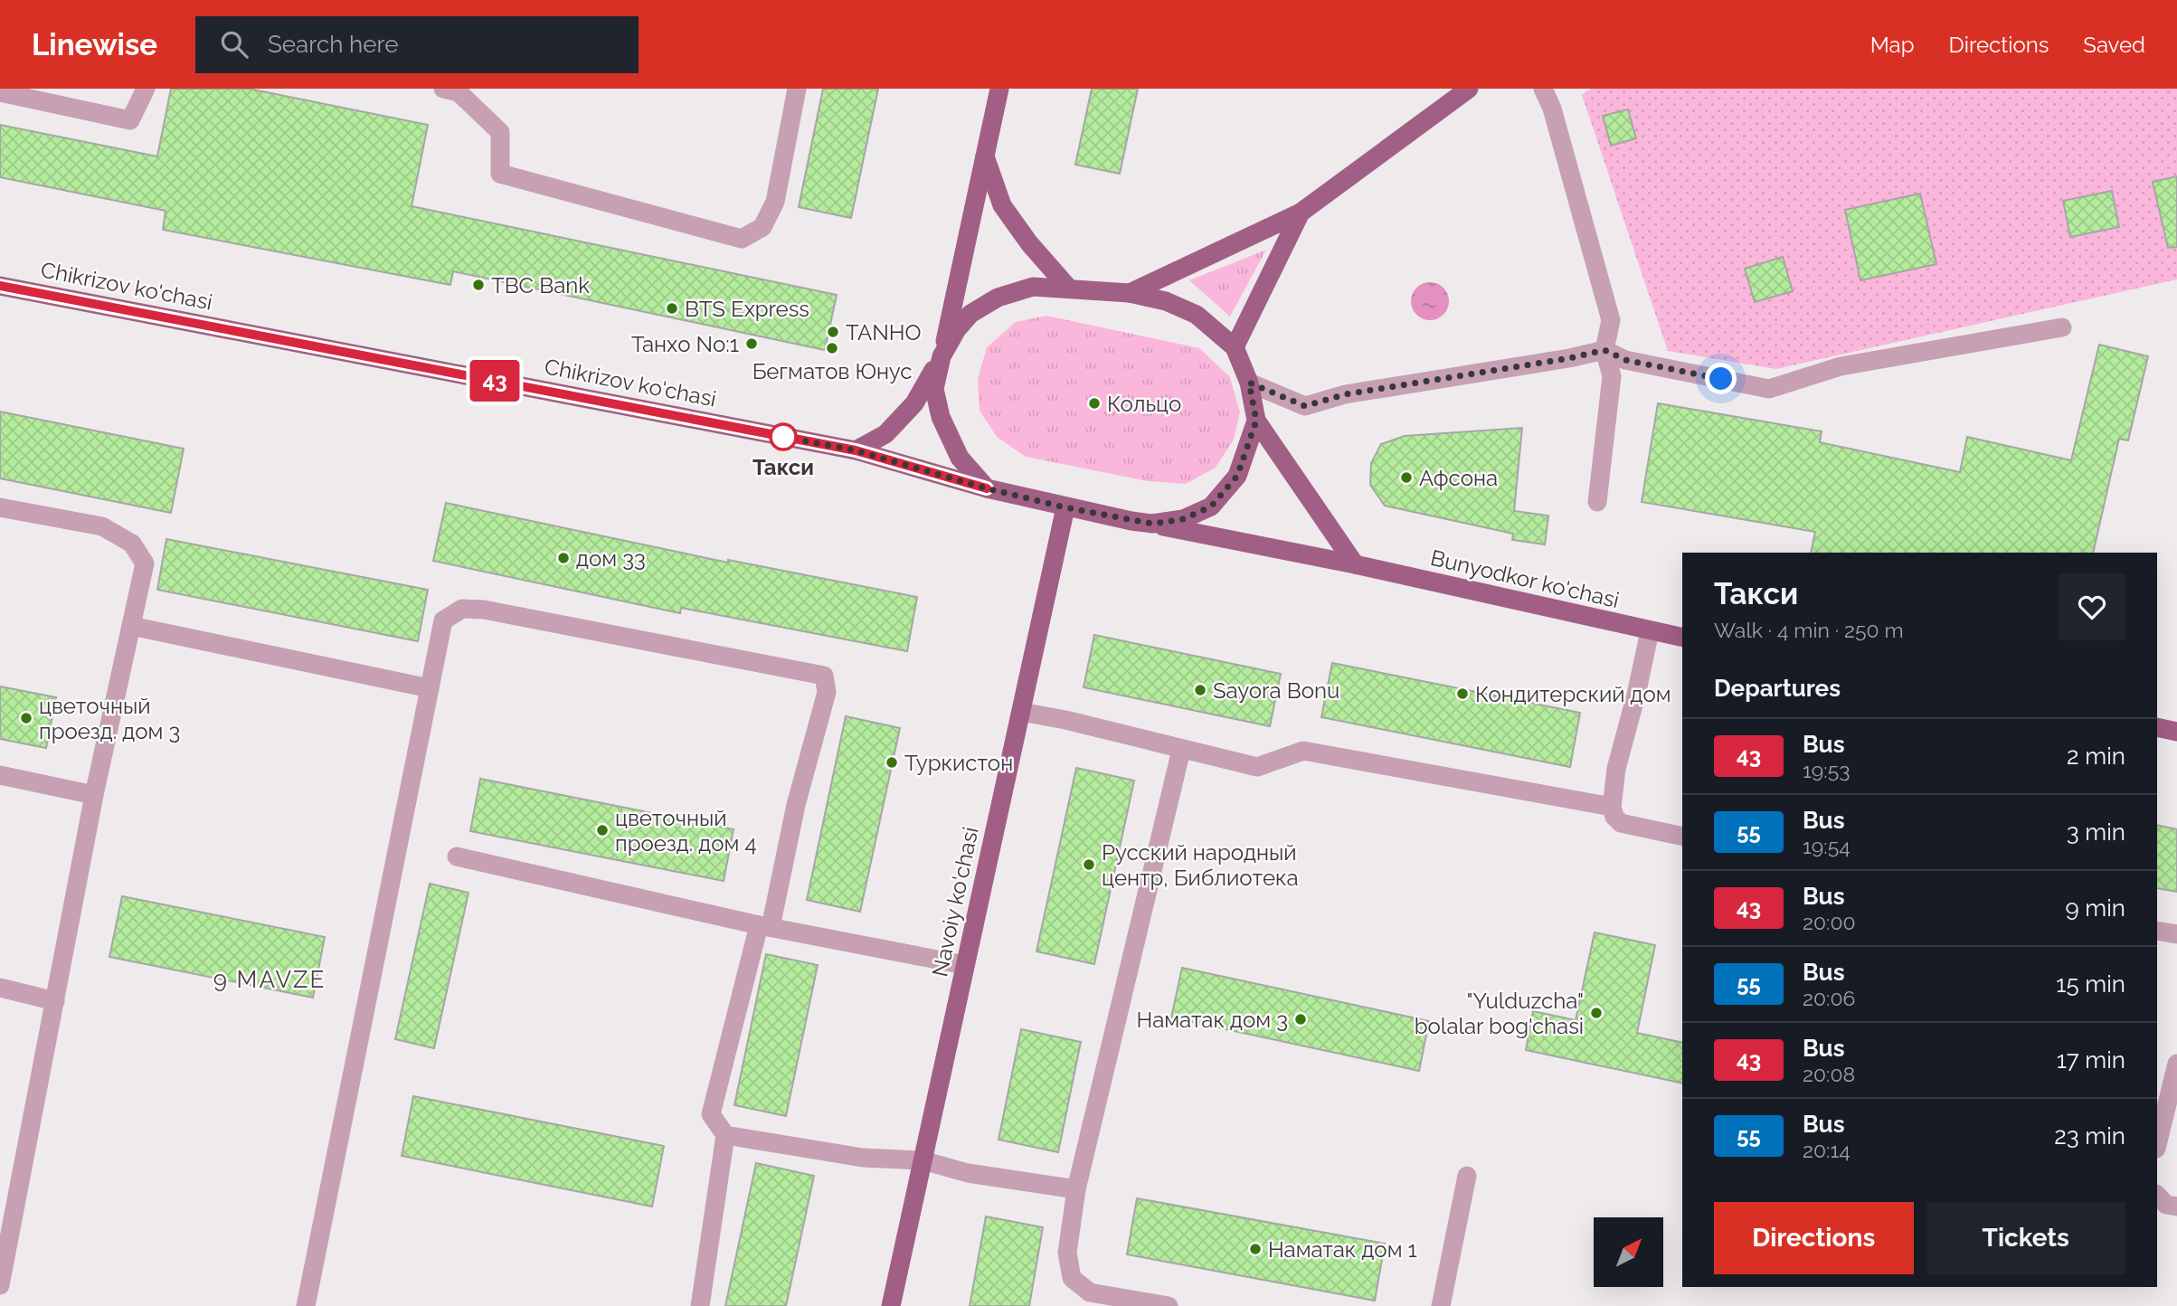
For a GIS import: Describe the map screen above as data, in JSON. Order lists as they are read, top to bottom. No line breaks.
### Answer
{"streets":{"main road":["Chikrizov ko'chasi","Bunyodkor ko'chasi","Navoiy ko'chasi"]},"crossings":[["Chikrizov ko'chasi","Navoiy ko'chasi"]],"districts":["9 MAVZE"],"places":["TBC Bank","BTS Express","TANHO","Танхо No:1","Бегматов Юнус","Кольцо","Такси","Афсона","дом 33","Sayora Bonu","Кондитерский дом","цветочный проезд. дом 3","Туркистон","цветочный проезд. дом 4","Русский народный центр, Библиотека","\"Yulduzcha\" bolalar bog'chasi","Наматак дом 3","Наматак дом 1"],"lines":["bus line 43"],"north":"top right","page":{"header":"Linewise","search":"Search here","nav":["Map","Directions","Saved"],"on_map":"43","heading":[["Такси","Walk · 4 min · 250 m"],"Departures"],"list":[{"mark":"43","name":"Bus","note":"19:53","value":"2 min"},{"mark":"55","name":"Bus","note":"19:54","value":"3 min"},{"mark":"43","name":"Bus","note":"20:00","value":"9 min"},{"mark":"55","name":"Bus","note":"20:06","value":"15 min"},{"mark":"43","name":"Bus","note":"20:08","value":"17 min"},{"mark":"55","name":"Bus","note":"20:14","value":"23 min"}],"buttons":["Directions","Tickets"]}}
